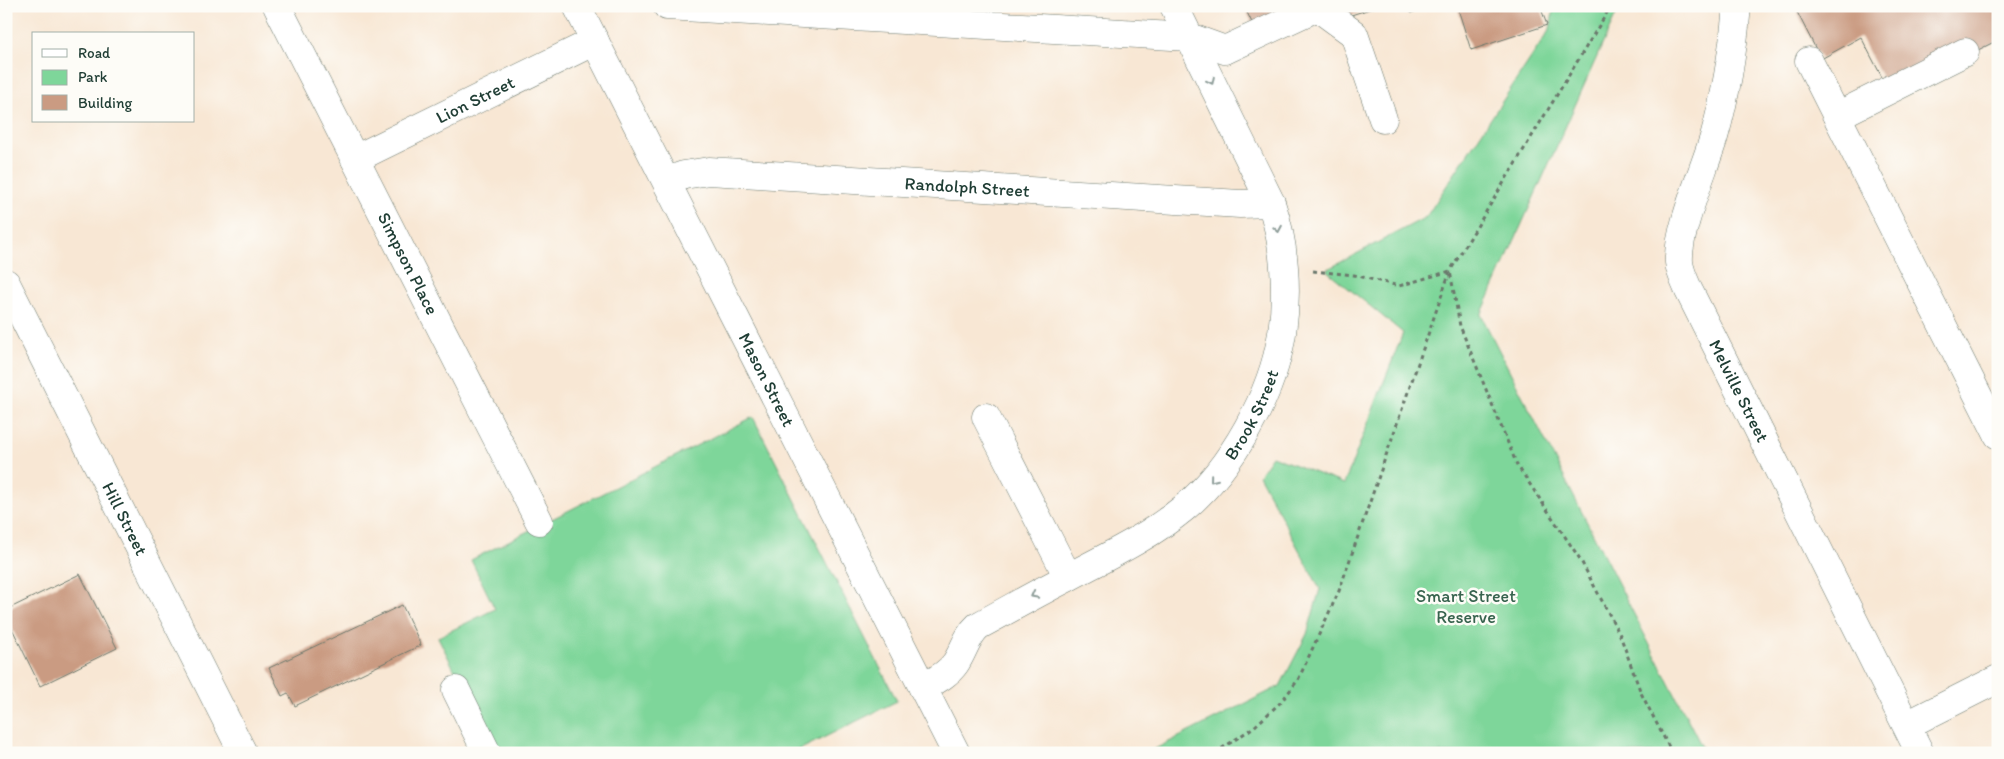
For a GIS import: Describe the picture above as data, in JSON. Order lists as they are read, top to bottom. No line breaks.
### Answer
{"streets":{"street":["Lion Street","Randolph Street","Simpson Place","Mason Street","Melville Street","Brook Street","Hill Street"]},"crossings":[["Lion Street","Simpson Place"],["Lion Street","Mason Street"],["Randolph Street","Mason Street"],["Randolph Street","Brook Street"],["Mason Street","Brook Street"]],"one_way":["Brook Street"],"parks":["Smart Street Reserve"],"legend":["Road","Park","Building"]}
